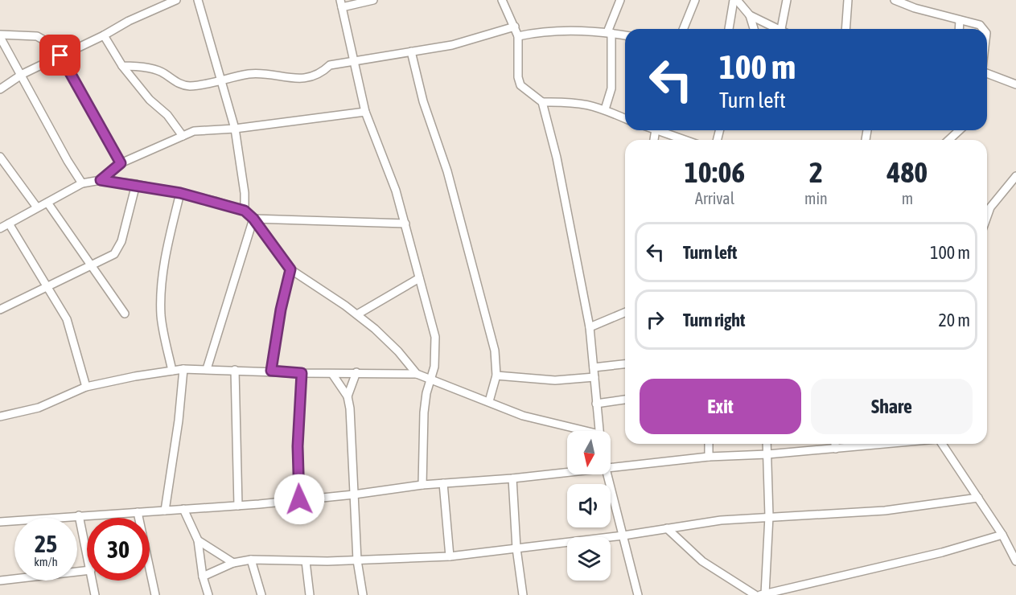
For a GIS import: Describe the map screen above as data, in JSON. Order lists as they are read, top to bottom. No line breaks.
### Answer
{"north":"bottom","page":{"turn":["100 m","Turn left"],"eta":["10:06","Arrival","2","min","480","m"],"list":[{"name":"Turn left","value":"100 m"},{"name":"Turn right","value":"20 m"}],"buttons":["Exit","Share"],"speed":"25 km/h","limit":"30"}}
